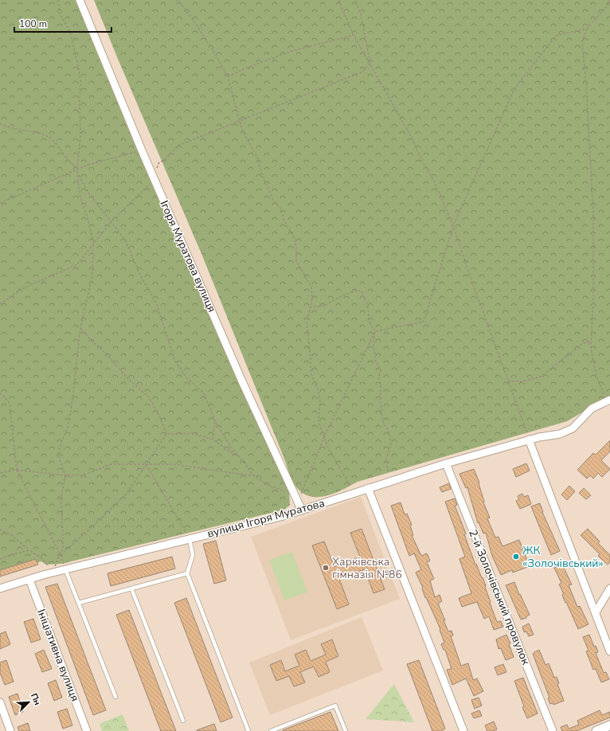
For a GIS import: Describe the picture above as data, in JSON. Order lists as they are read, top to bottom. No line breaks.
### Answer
{"streets":{"street":["Ігоря Муратова вулиця","вулиця Ігоря Муратова","2-й Золочівський провулок","Ініціативна вулиця"]},"crossings":[["Ігоря Муратова вулиця","вулиця Ігоря Муратова"],["вулиця Ігоря Муратова","2-й Золочівський провулок"],["вулиця Ігоря Муратова","Ініціативна вулиця"]],"places":["ЖК «Золочівський»","Харківська гімназія №86"],"scale_bar":"100 m","north":"top right"}
